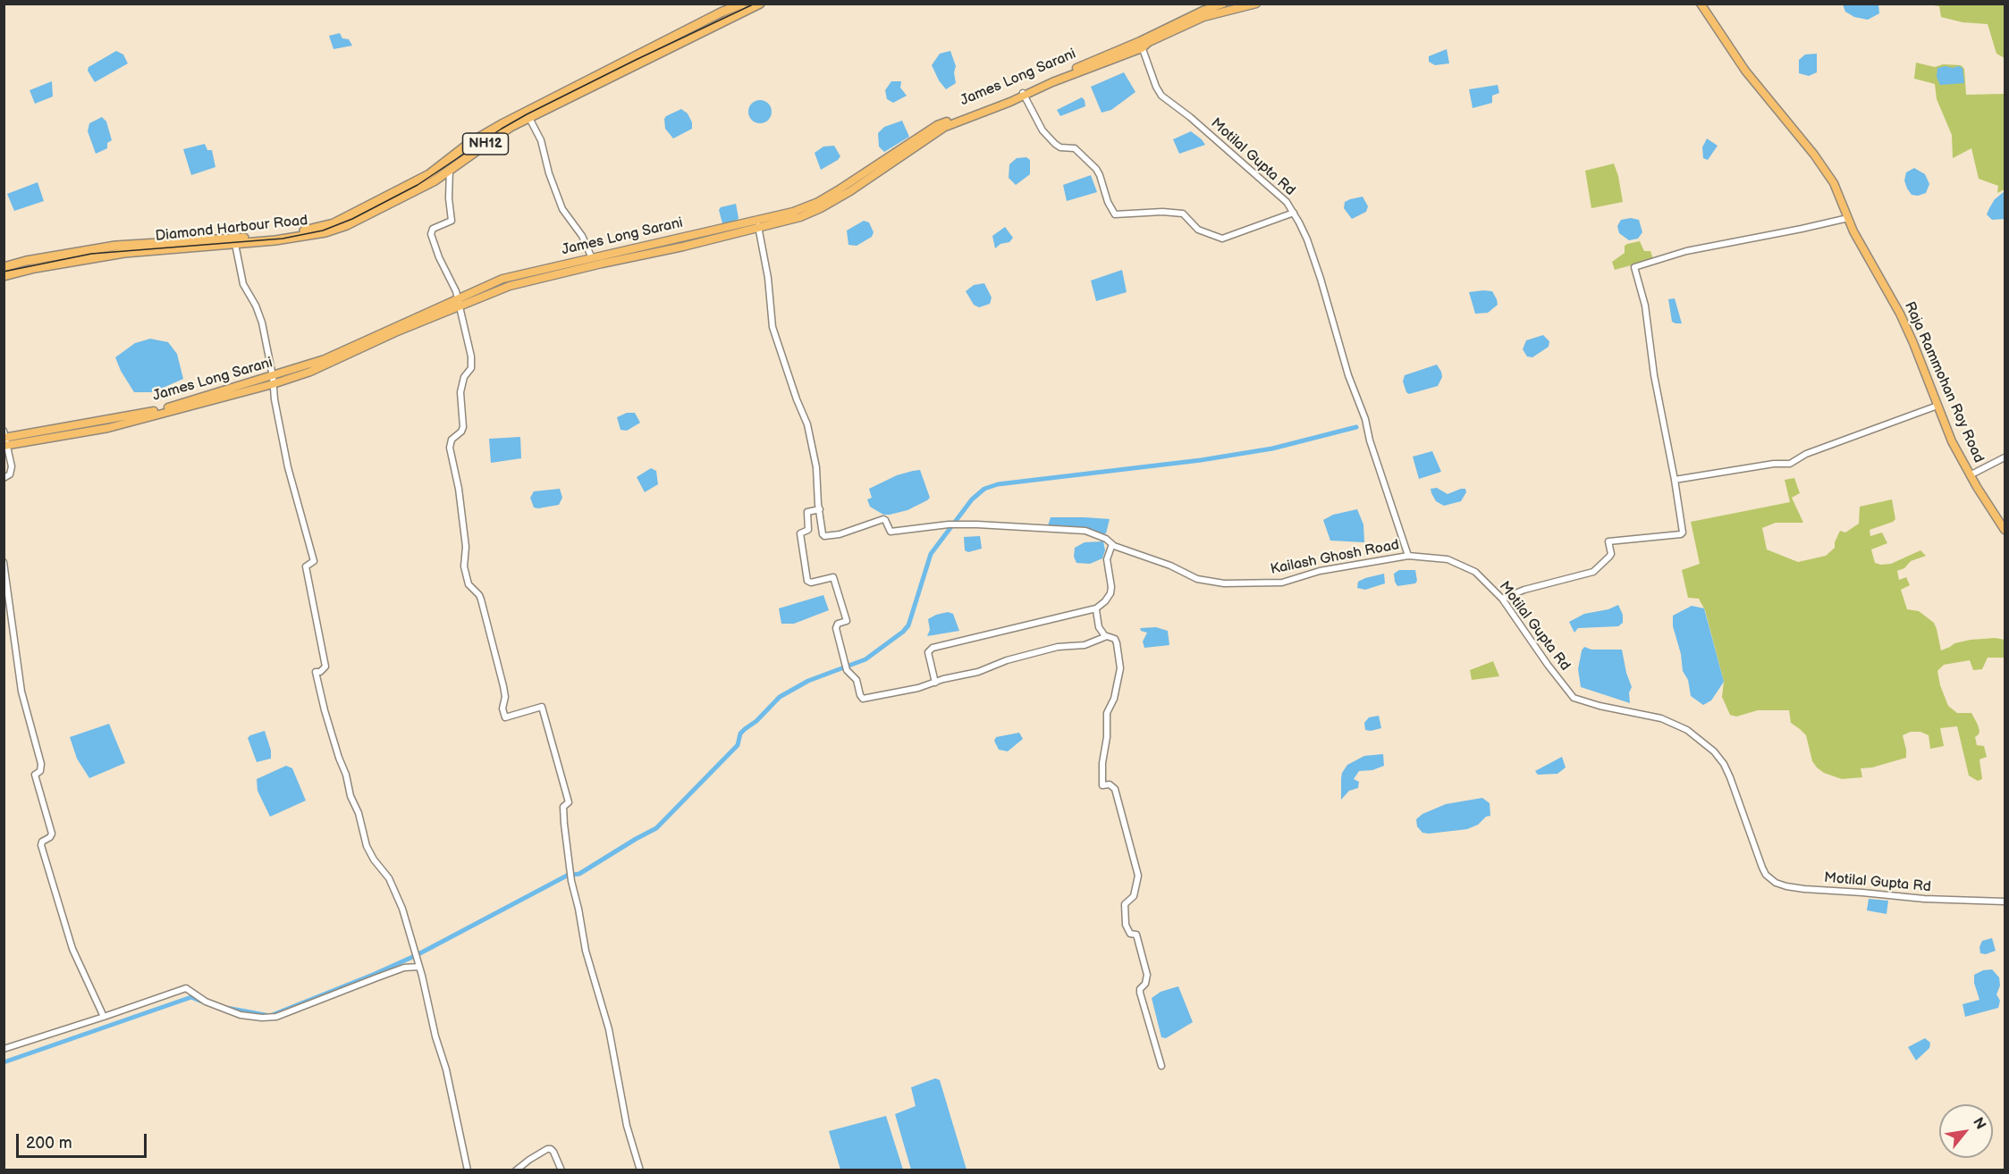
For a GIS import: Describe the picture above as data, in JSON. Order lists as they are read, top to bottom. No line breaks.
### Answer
{"streets":{"highway":["NH12","Diamond Harbour Road"],"main road":["James Long Sarani","Raja Rammohan Roy Road"],"street":["Motilal Gupta Rd","Kailash Ghosh Road"]},"crossings":[["James Long Sarani","Motilal Gupta Rd"],["Motilal Gupta Rd","Kailash Ghosh Road"]],"scale_bar":"200 m","north":"top right"}
